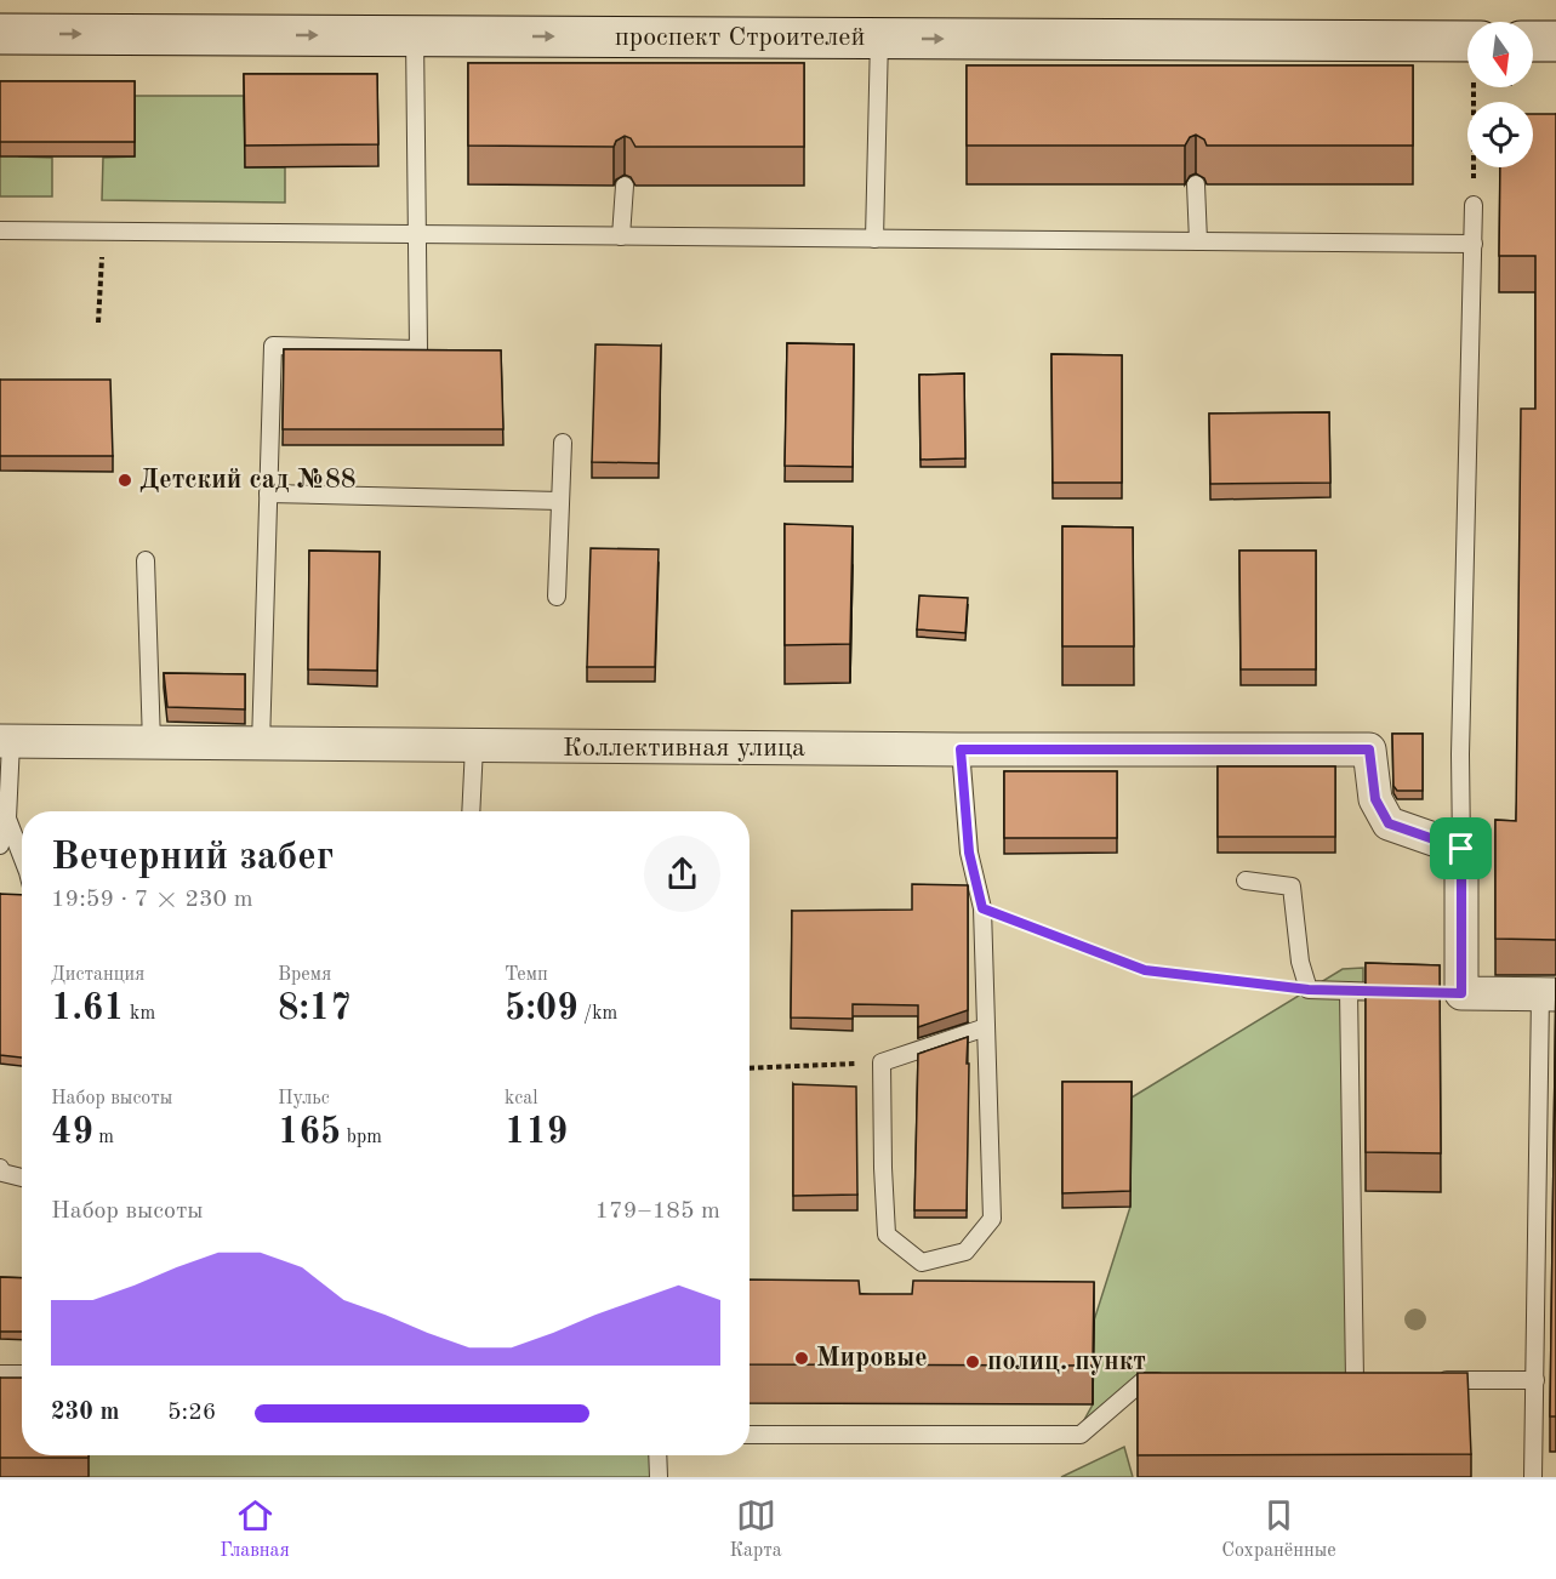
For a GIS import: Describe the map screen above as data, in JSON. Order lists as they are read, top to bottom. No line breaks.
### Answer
{"streets":{"main road":["проспект Строителей"],"street":["Коллективная улица"]},"one_way":["проспект Строителей"],"places":["Детский сад №88","Мировые","полиц. пункт"],"north":"bottom","page":{"heading":["Вечерний забег","19:59 · 7 × 230 m"],"stats":[["Дистанция","1.61 km"],["Время","8:17"],["Темп","5:09 /km"],["Набор высоты","49 m"],["Пульс","165 bpm"],["kcal","119"]],"chart":["Набор высоты","179–185 m"],"list":[{"name":"230 m","note":"5:26"}],"tabs":["Главная","Карта","Сохранённые"]}}
